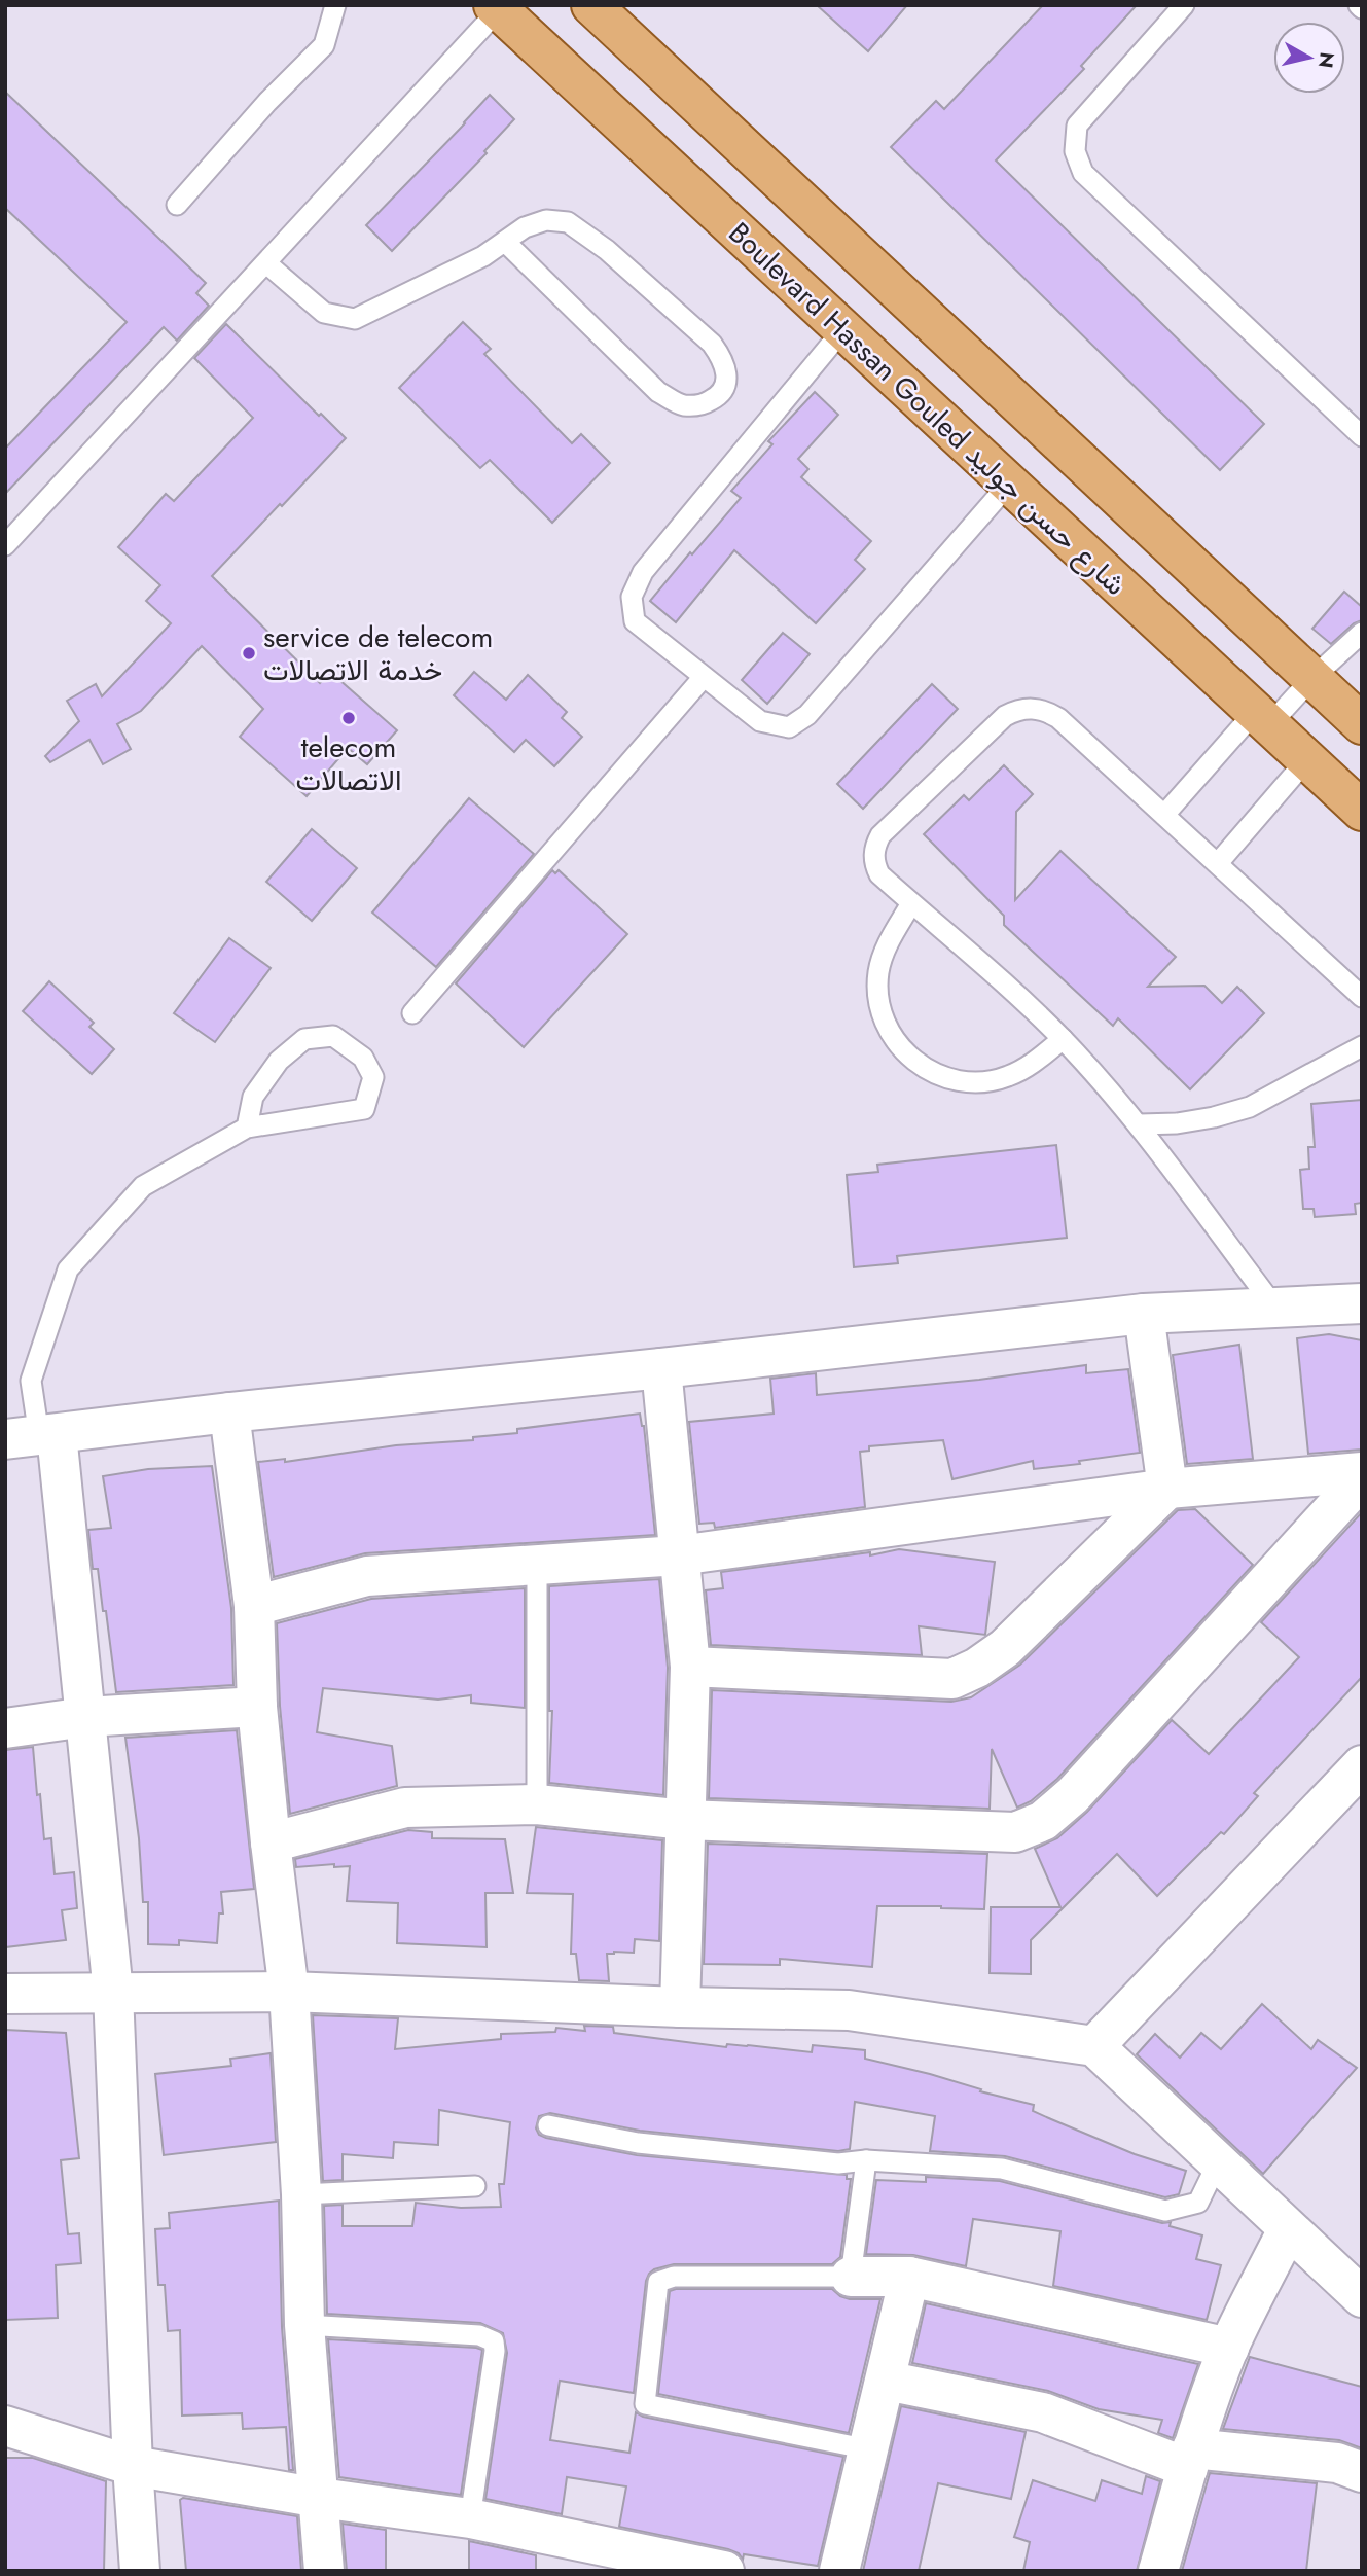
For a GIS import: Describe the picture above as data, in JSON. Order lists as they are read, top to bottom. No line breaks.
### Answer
{"streets":{"main road":["Boulevard Hassan Gouled شارع حسن جوليد"]},"places":["service de telecom خدمة الاتصالات","telecom الاتصالات"],"north":"right"}
